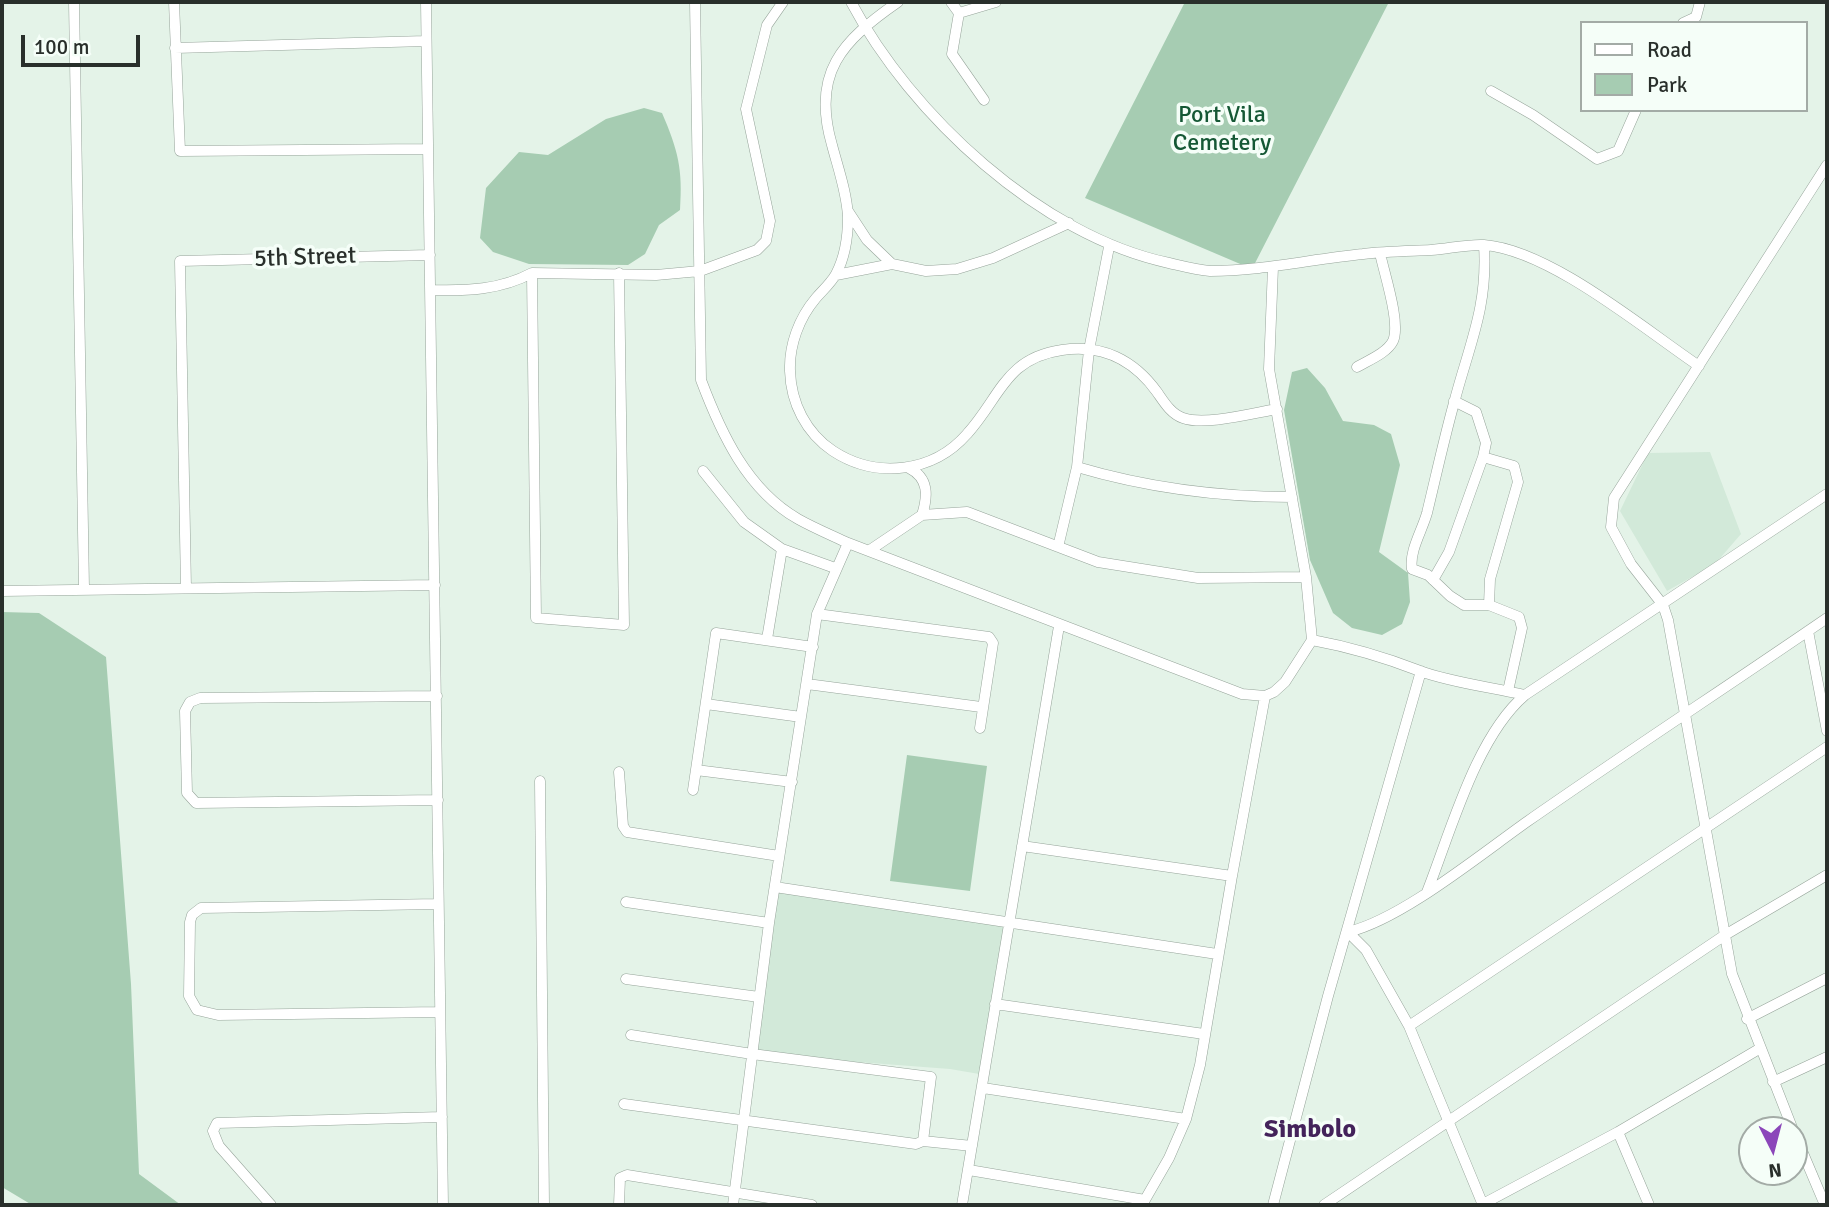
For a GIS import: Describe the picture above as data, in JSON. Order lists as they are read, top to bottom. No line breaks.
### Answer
{"streets":{"street":["5th Street"]},"districts":["Simbolo"],"parks":["Port Vila Cemetery"],"legend":["Road","Park"],"scale_bar":"100 m","north":"bottom"}
